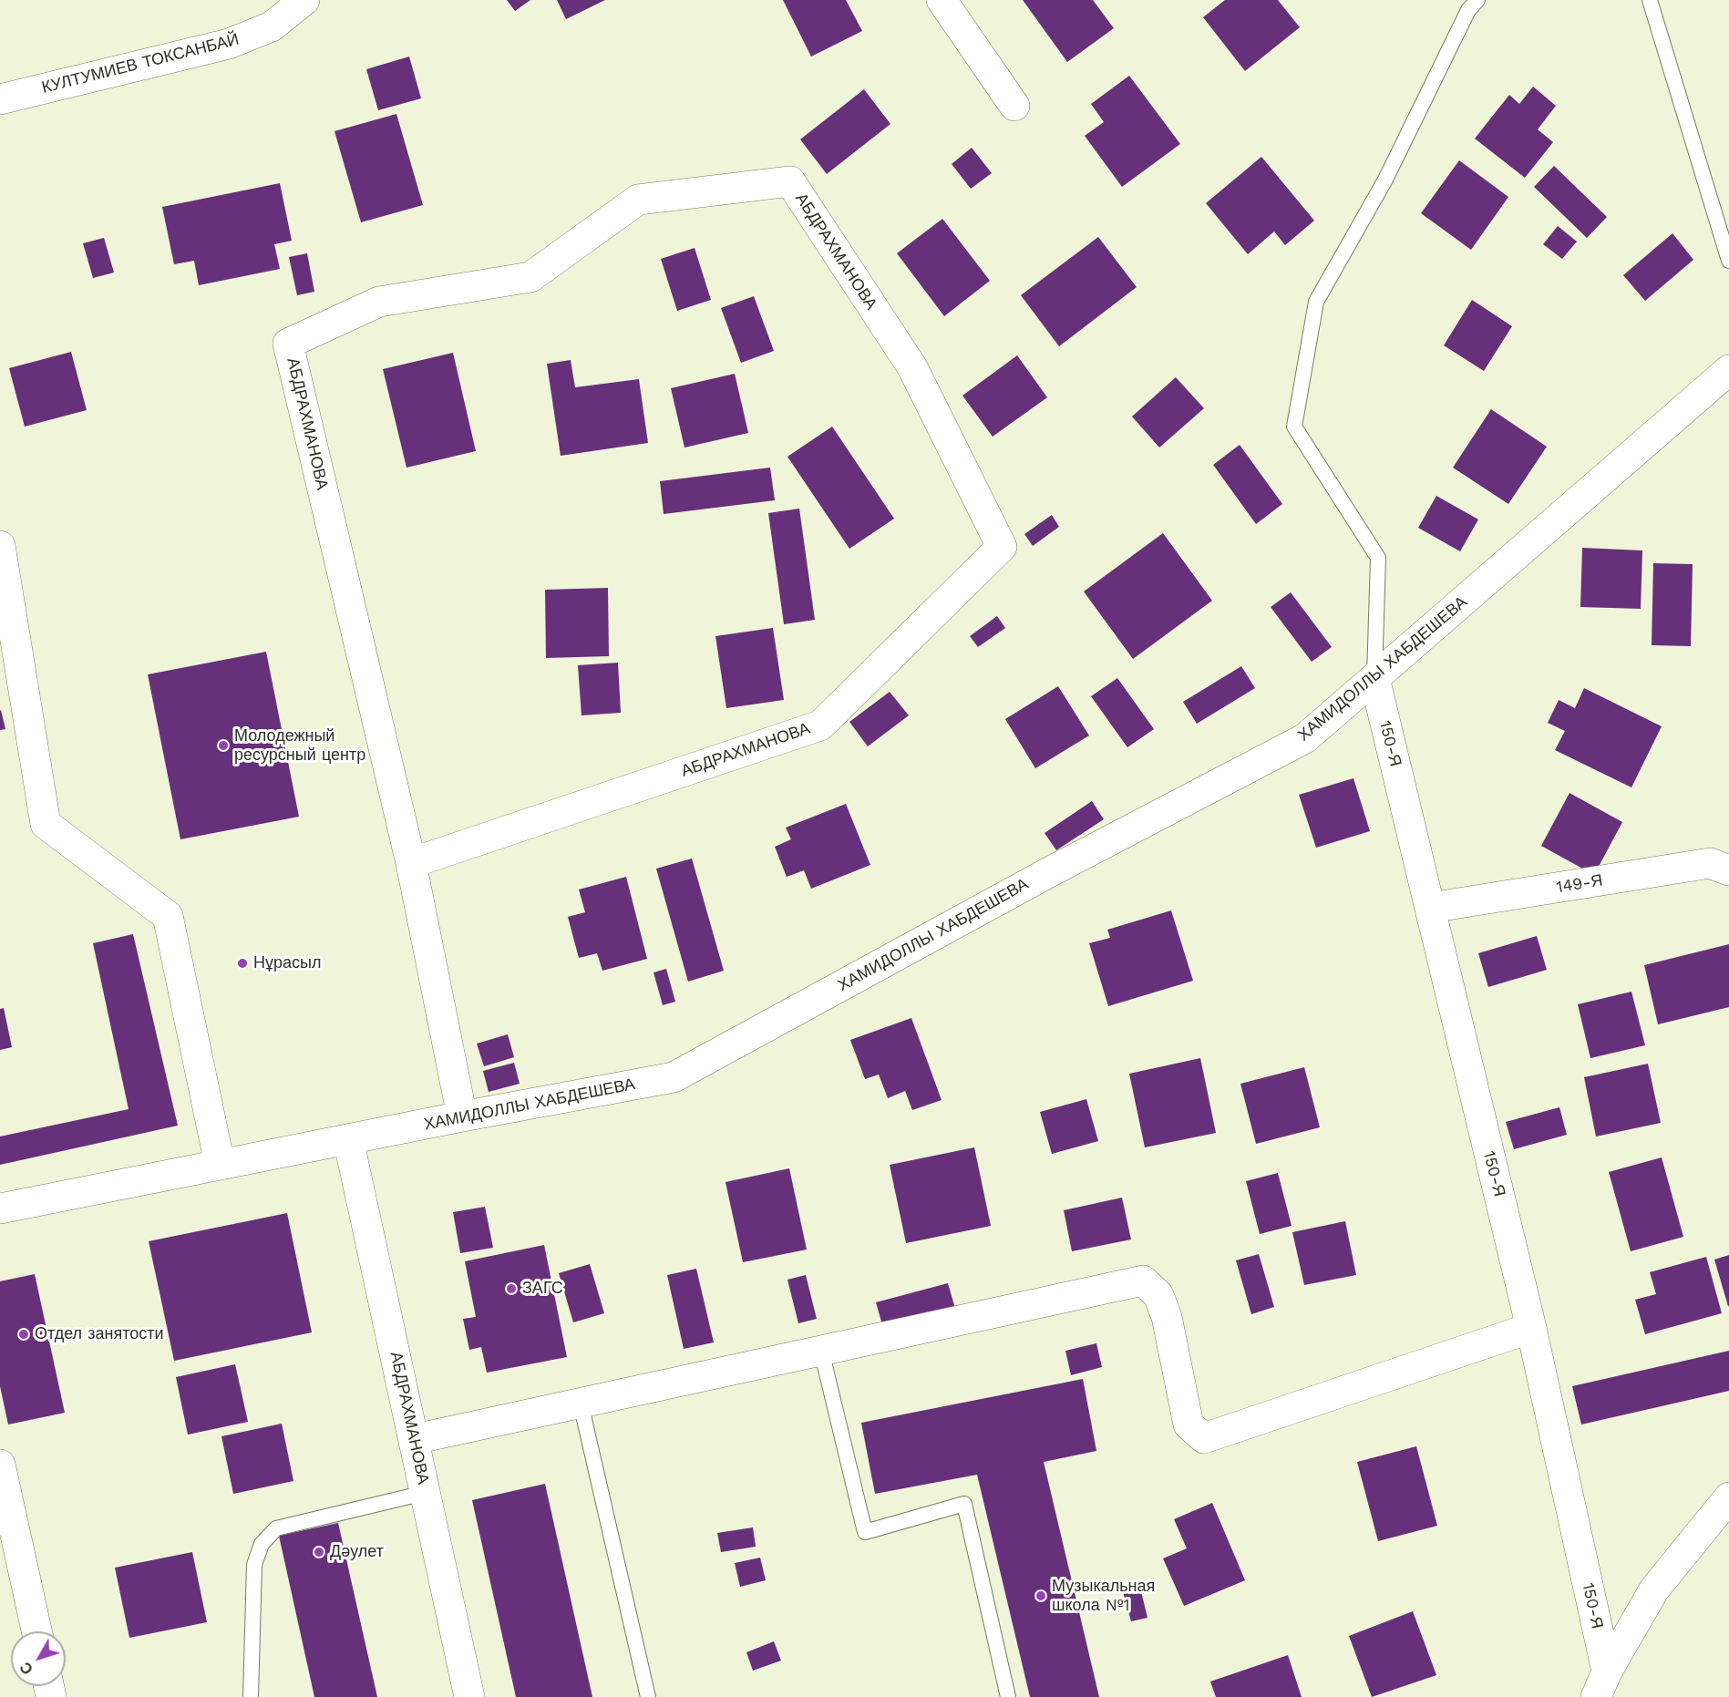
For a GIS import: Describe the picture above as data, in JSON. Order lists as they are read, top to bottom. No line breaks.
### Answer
{"streets":{"street":["КУЛТУМИЕВ ТОКСАНБАЙ","АБДРАХМАНОВА","ХАМИДОЛЛЫ ХАБДЕШЕВА","150-Я","149-Я"]},"crossings":[["АБДРАХМАНОВА","ХАМИДОЛЛЫ ХАБДЕШЕВА"],["ХАМИДОЛЛЫ ХАБДЕШЕВА","150-Я"],["150-Я","149-Я"]],"places":["Молодежный ресурсный центр","Нұрасыл","ЗАГС","Отдел занятости","Дәулет","Музыкальная школа №1"],"north":"bottom left"}
